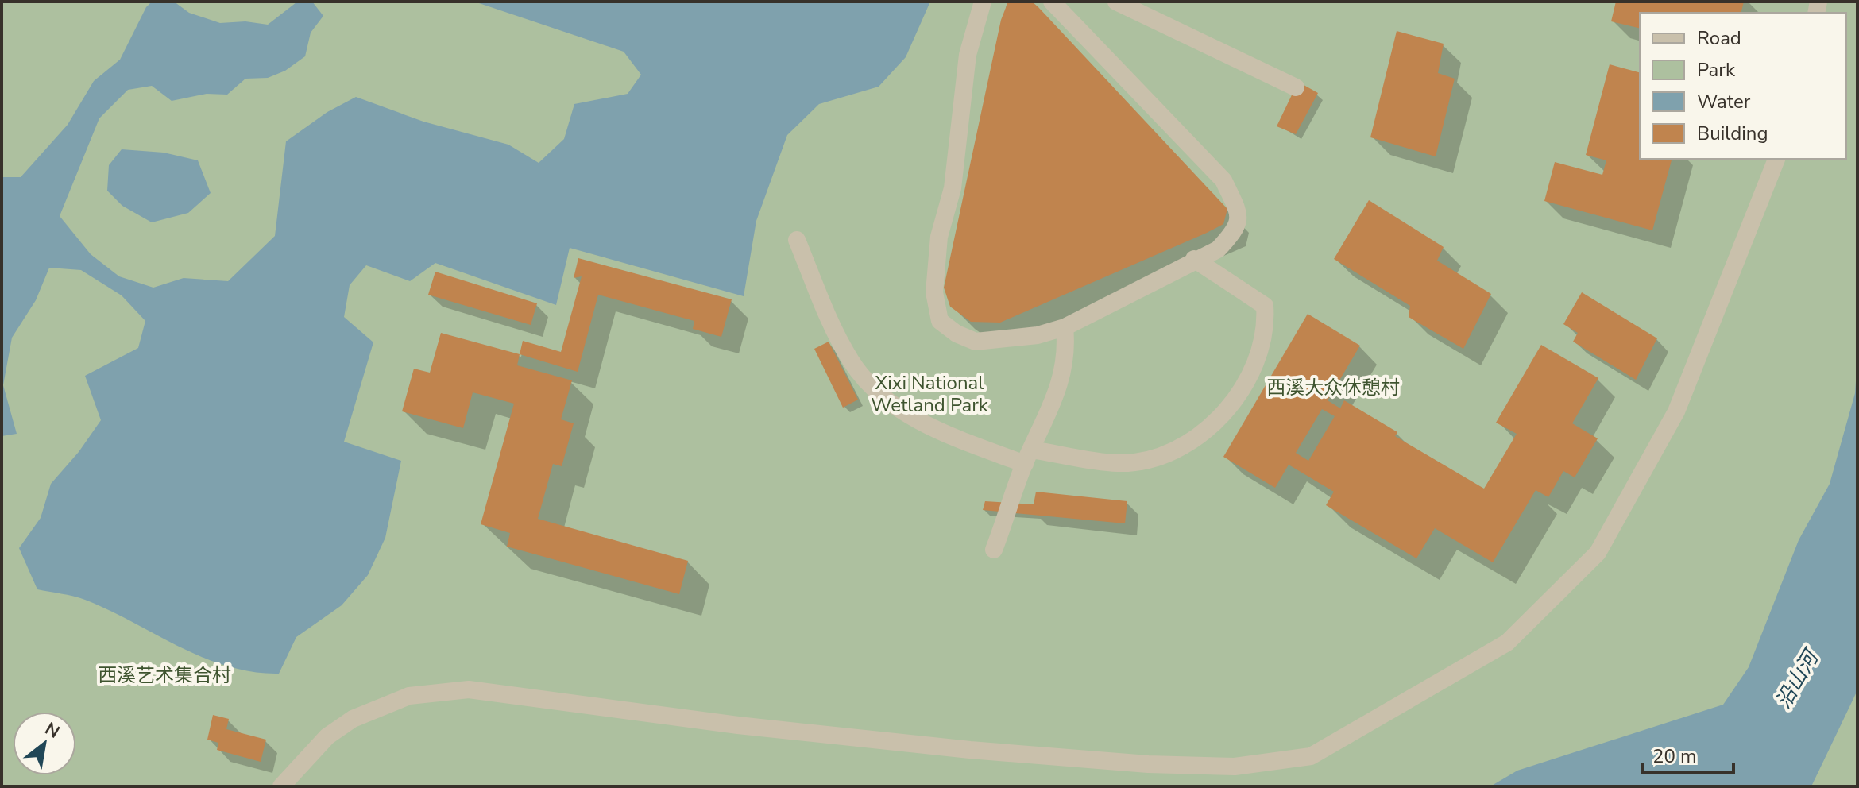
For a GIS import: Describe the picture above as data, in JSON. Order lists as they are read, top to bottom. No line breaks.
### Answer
{"water":["沿山河"],"parks":["Xixi National Wetland Park","西溪大众休憩村","西溪艺术集合村"],"legend":["Road","Park","Water","Building"],"scale_bar":"20 m","north":"top right"}
